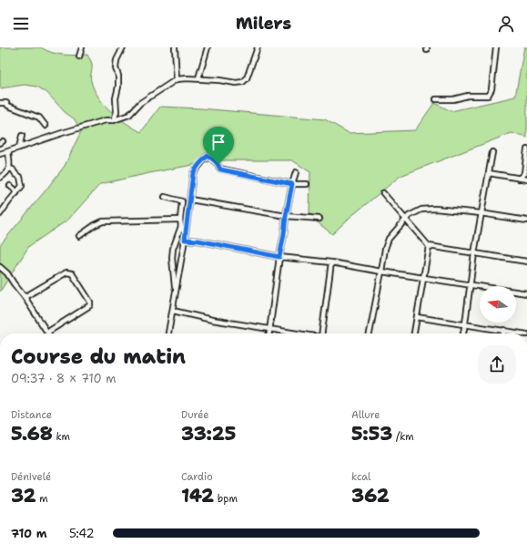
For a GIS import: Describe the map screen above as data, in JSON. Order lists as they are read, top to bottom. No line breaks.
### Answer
{"north":"left","page":{"header":"Milers","heading":["Course du matin","09:37 · 8 × 710 m"],"stats":[["Distance","5.68 km"],["Durée","33:25"],["Allure","5:53 /km"],["Dénivelé","32 m"],["Cardio","142 bpm"],["kcal","362"]],"list":[{"name":"710 m","note":"5:42"}]}}
